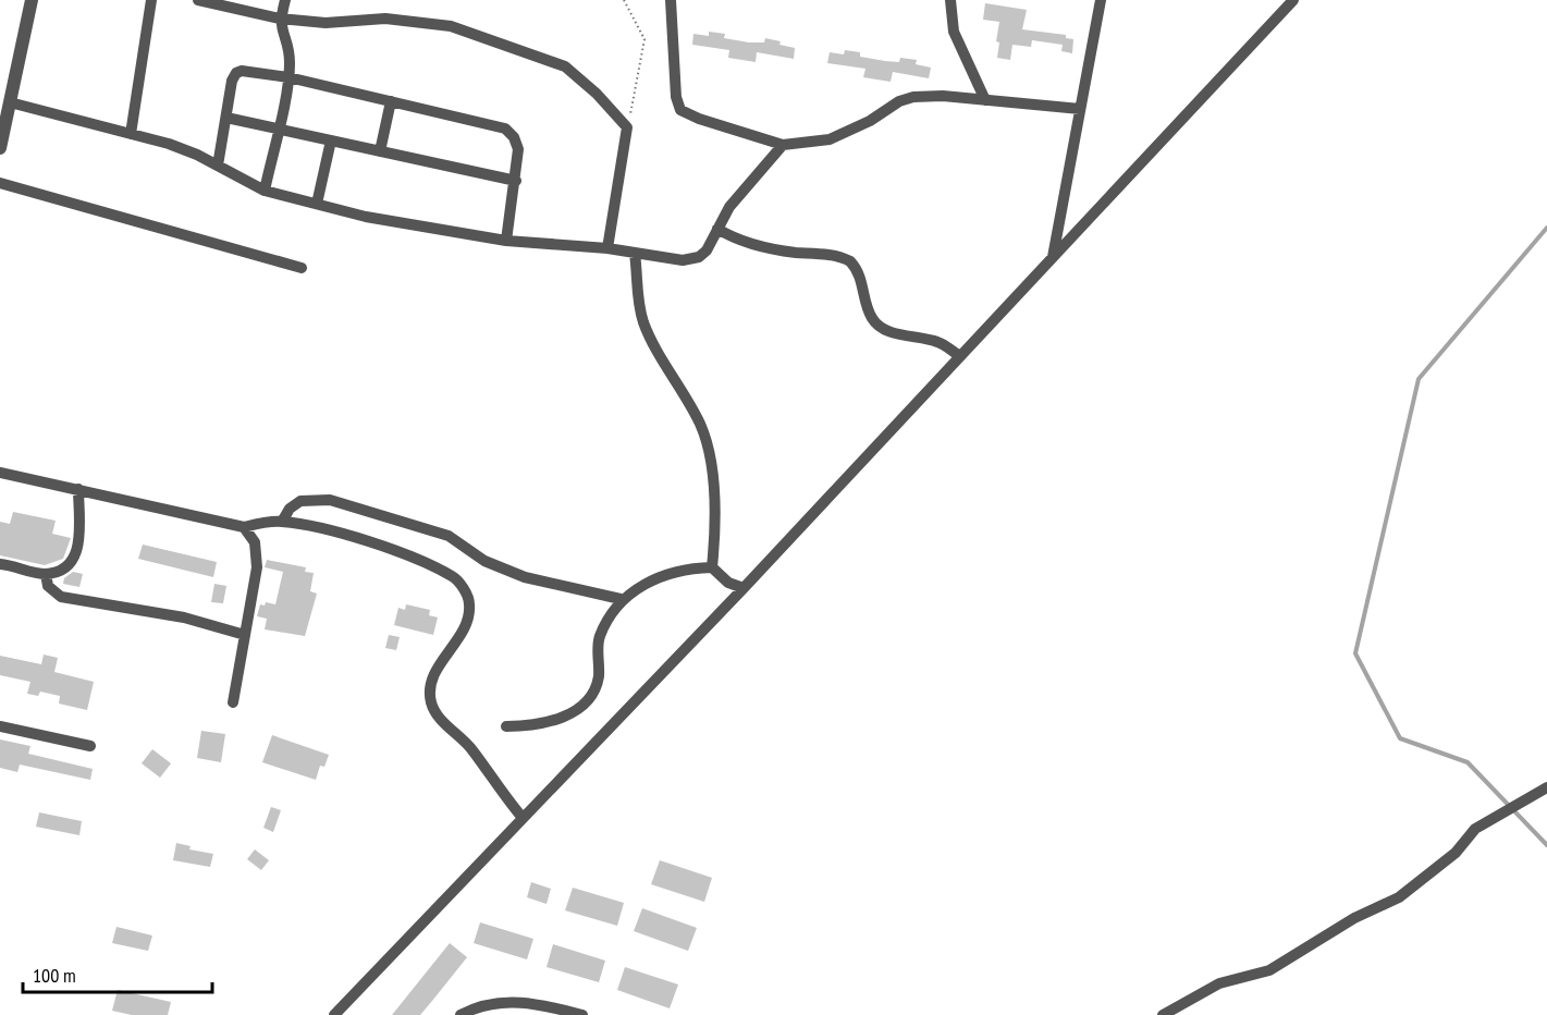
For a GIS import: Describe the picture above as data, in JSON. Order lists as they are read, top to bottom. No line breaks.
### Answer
{"scale_bar":"100 m"}
